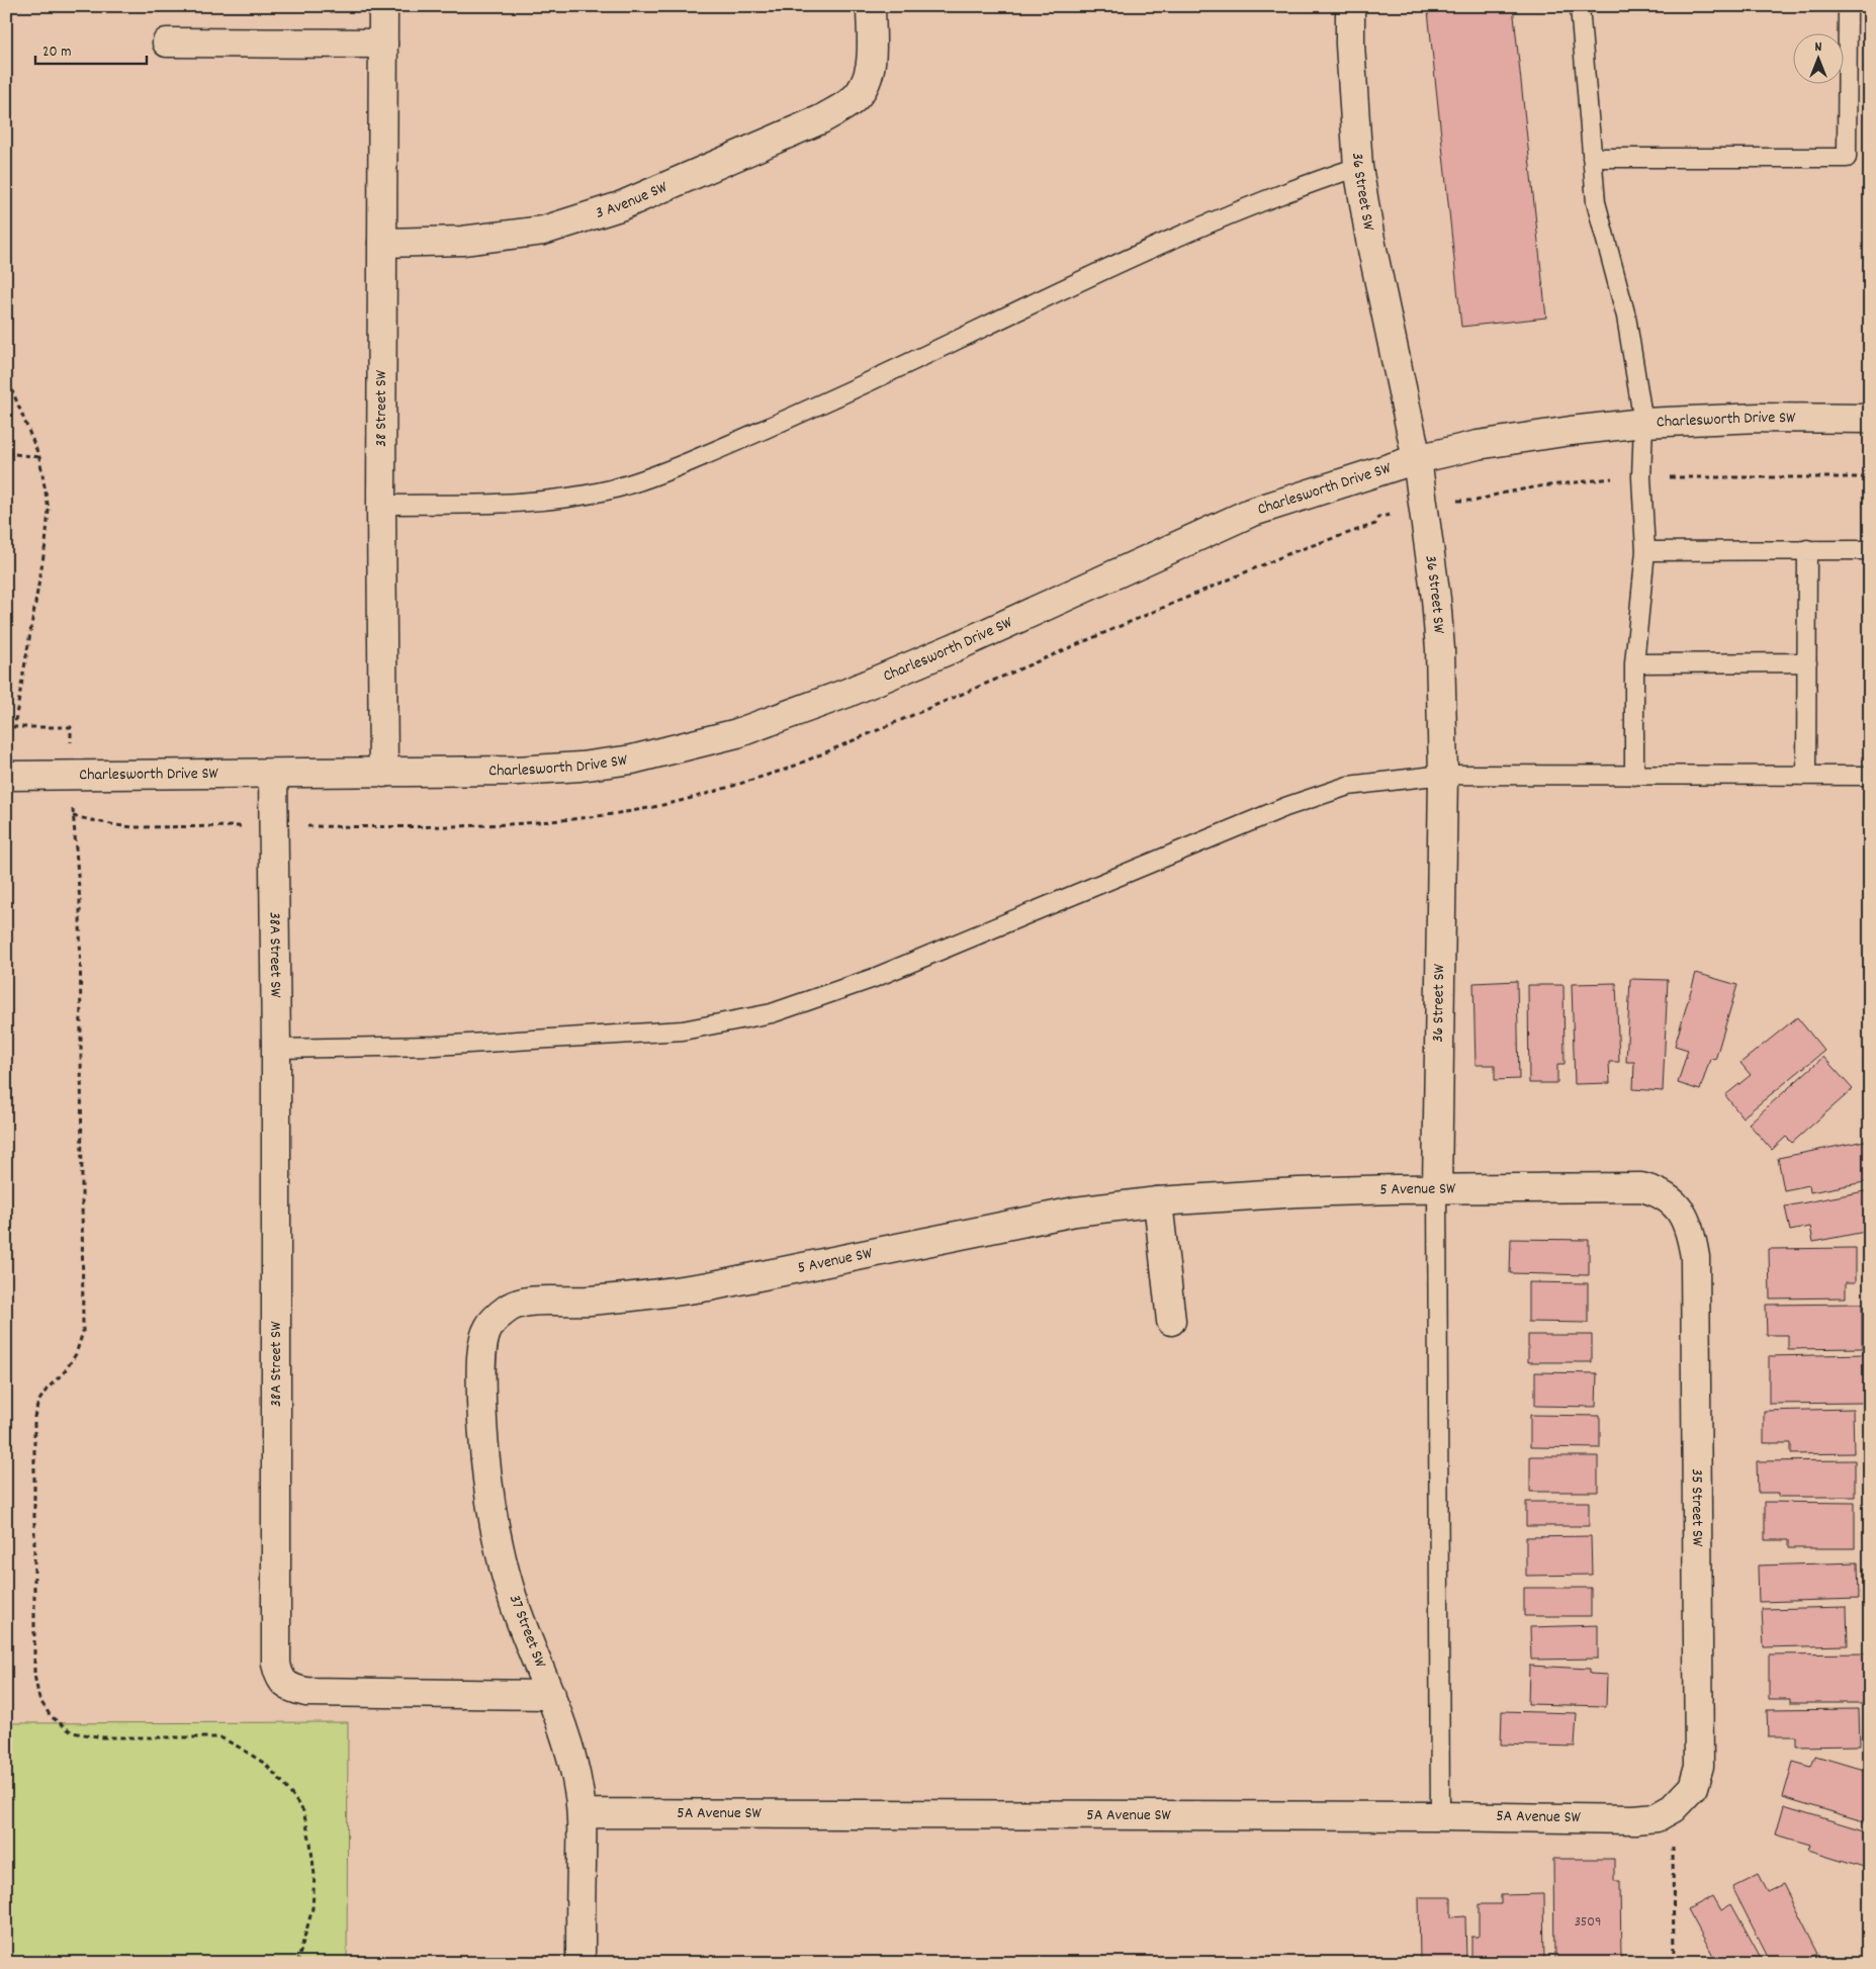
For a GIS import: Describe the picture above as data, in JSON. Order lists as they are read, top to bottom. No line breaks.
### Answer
{"streets":{"street":["36 Street SW","3 Avenue SW","38 Street SW","Charlesworth Drive SW","38A Street SW","5 Avenue SW","35 Street SW","37 Street SW","5A Avenue SW"]},"crossings":[["36 Street SW","Charlesworth Drive SW"],["36 Street SW","5 Avenue SW"],["3 Avenue SW","38 Street SW"],["38 Street SW","Charlesworth Drive SW"],["Charlesworth Drive SW","38A Street SW"],["38A Street SW","37 Street SW"],["5 Avenue SW","35 Street SW"],["5 Avenue SW","37 Street SW"],["35 Street SW","5A Avenue SW"],["37 Street SW","5A Avenue SW"]],"house_numbers":["3509"],"scale_bar":"20 m","north":"top"}
